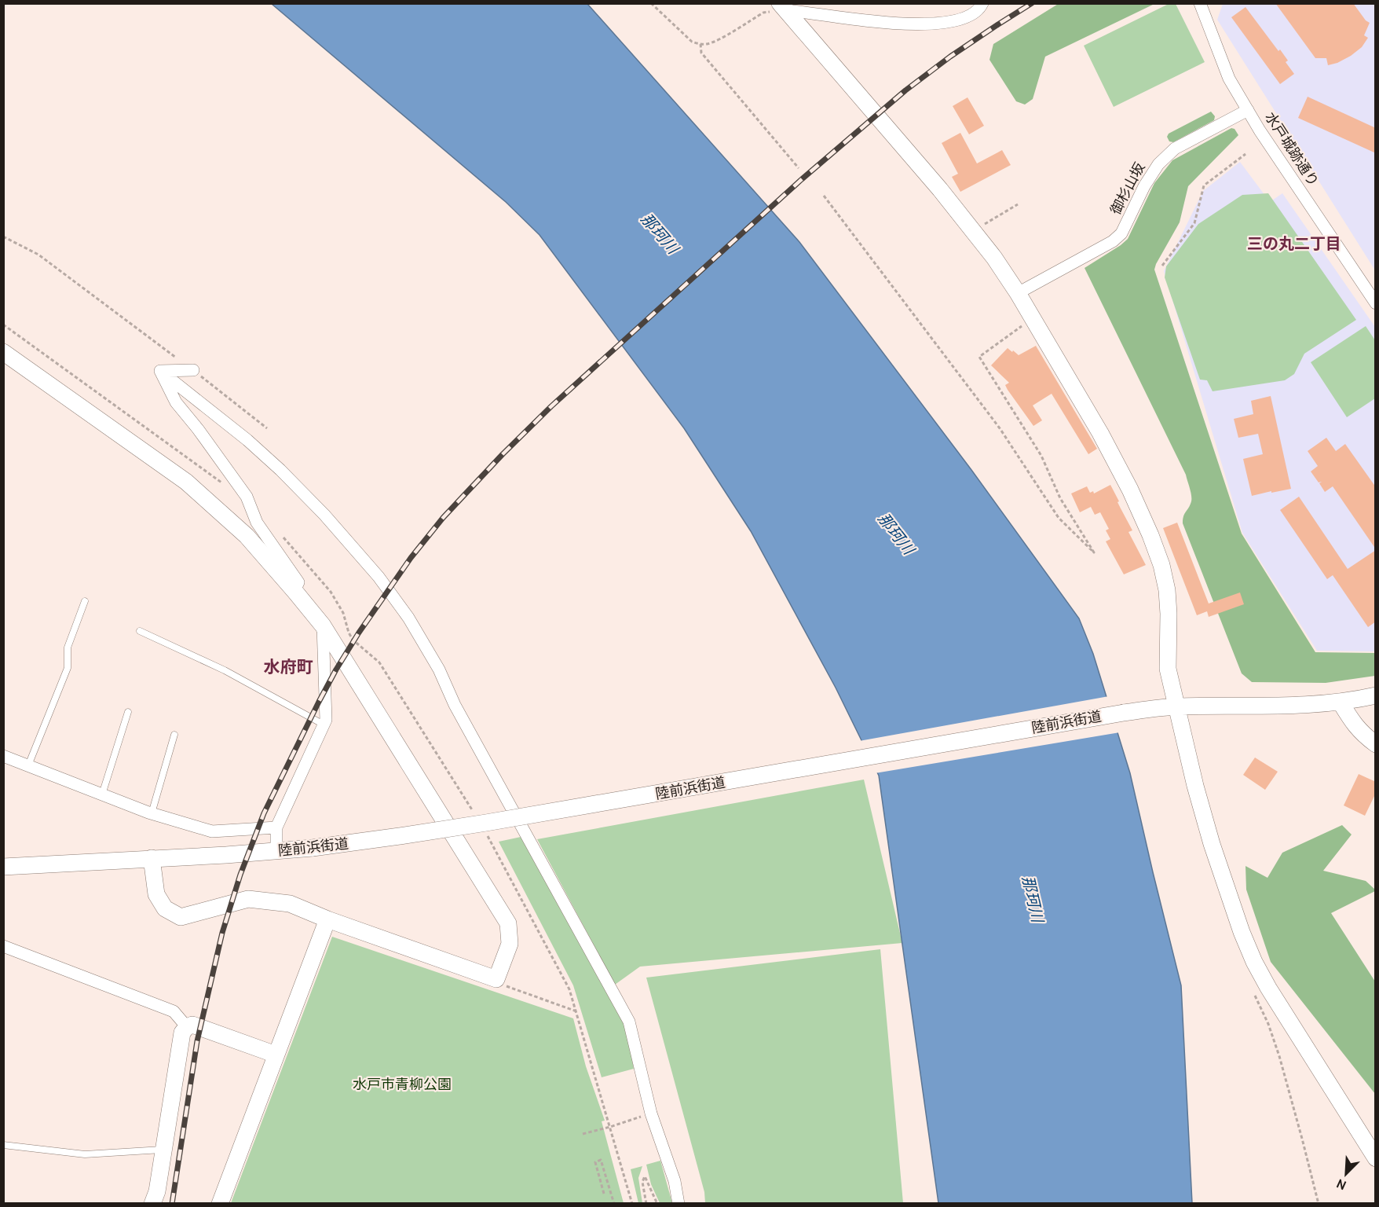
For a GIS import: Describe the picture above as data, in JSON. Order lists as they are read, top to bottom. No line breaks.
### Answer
{"streets":{"street":["水戸城跡通り","御杉山坂","陸前浜街道"]},"crossings":[["水戸城跡通り","御杉山坂"]],"districts":["三の丸二丁目","水府町"],"water":["那珂川"],"parks":["水戸市青柳公園"],"north":"bottom left"}
